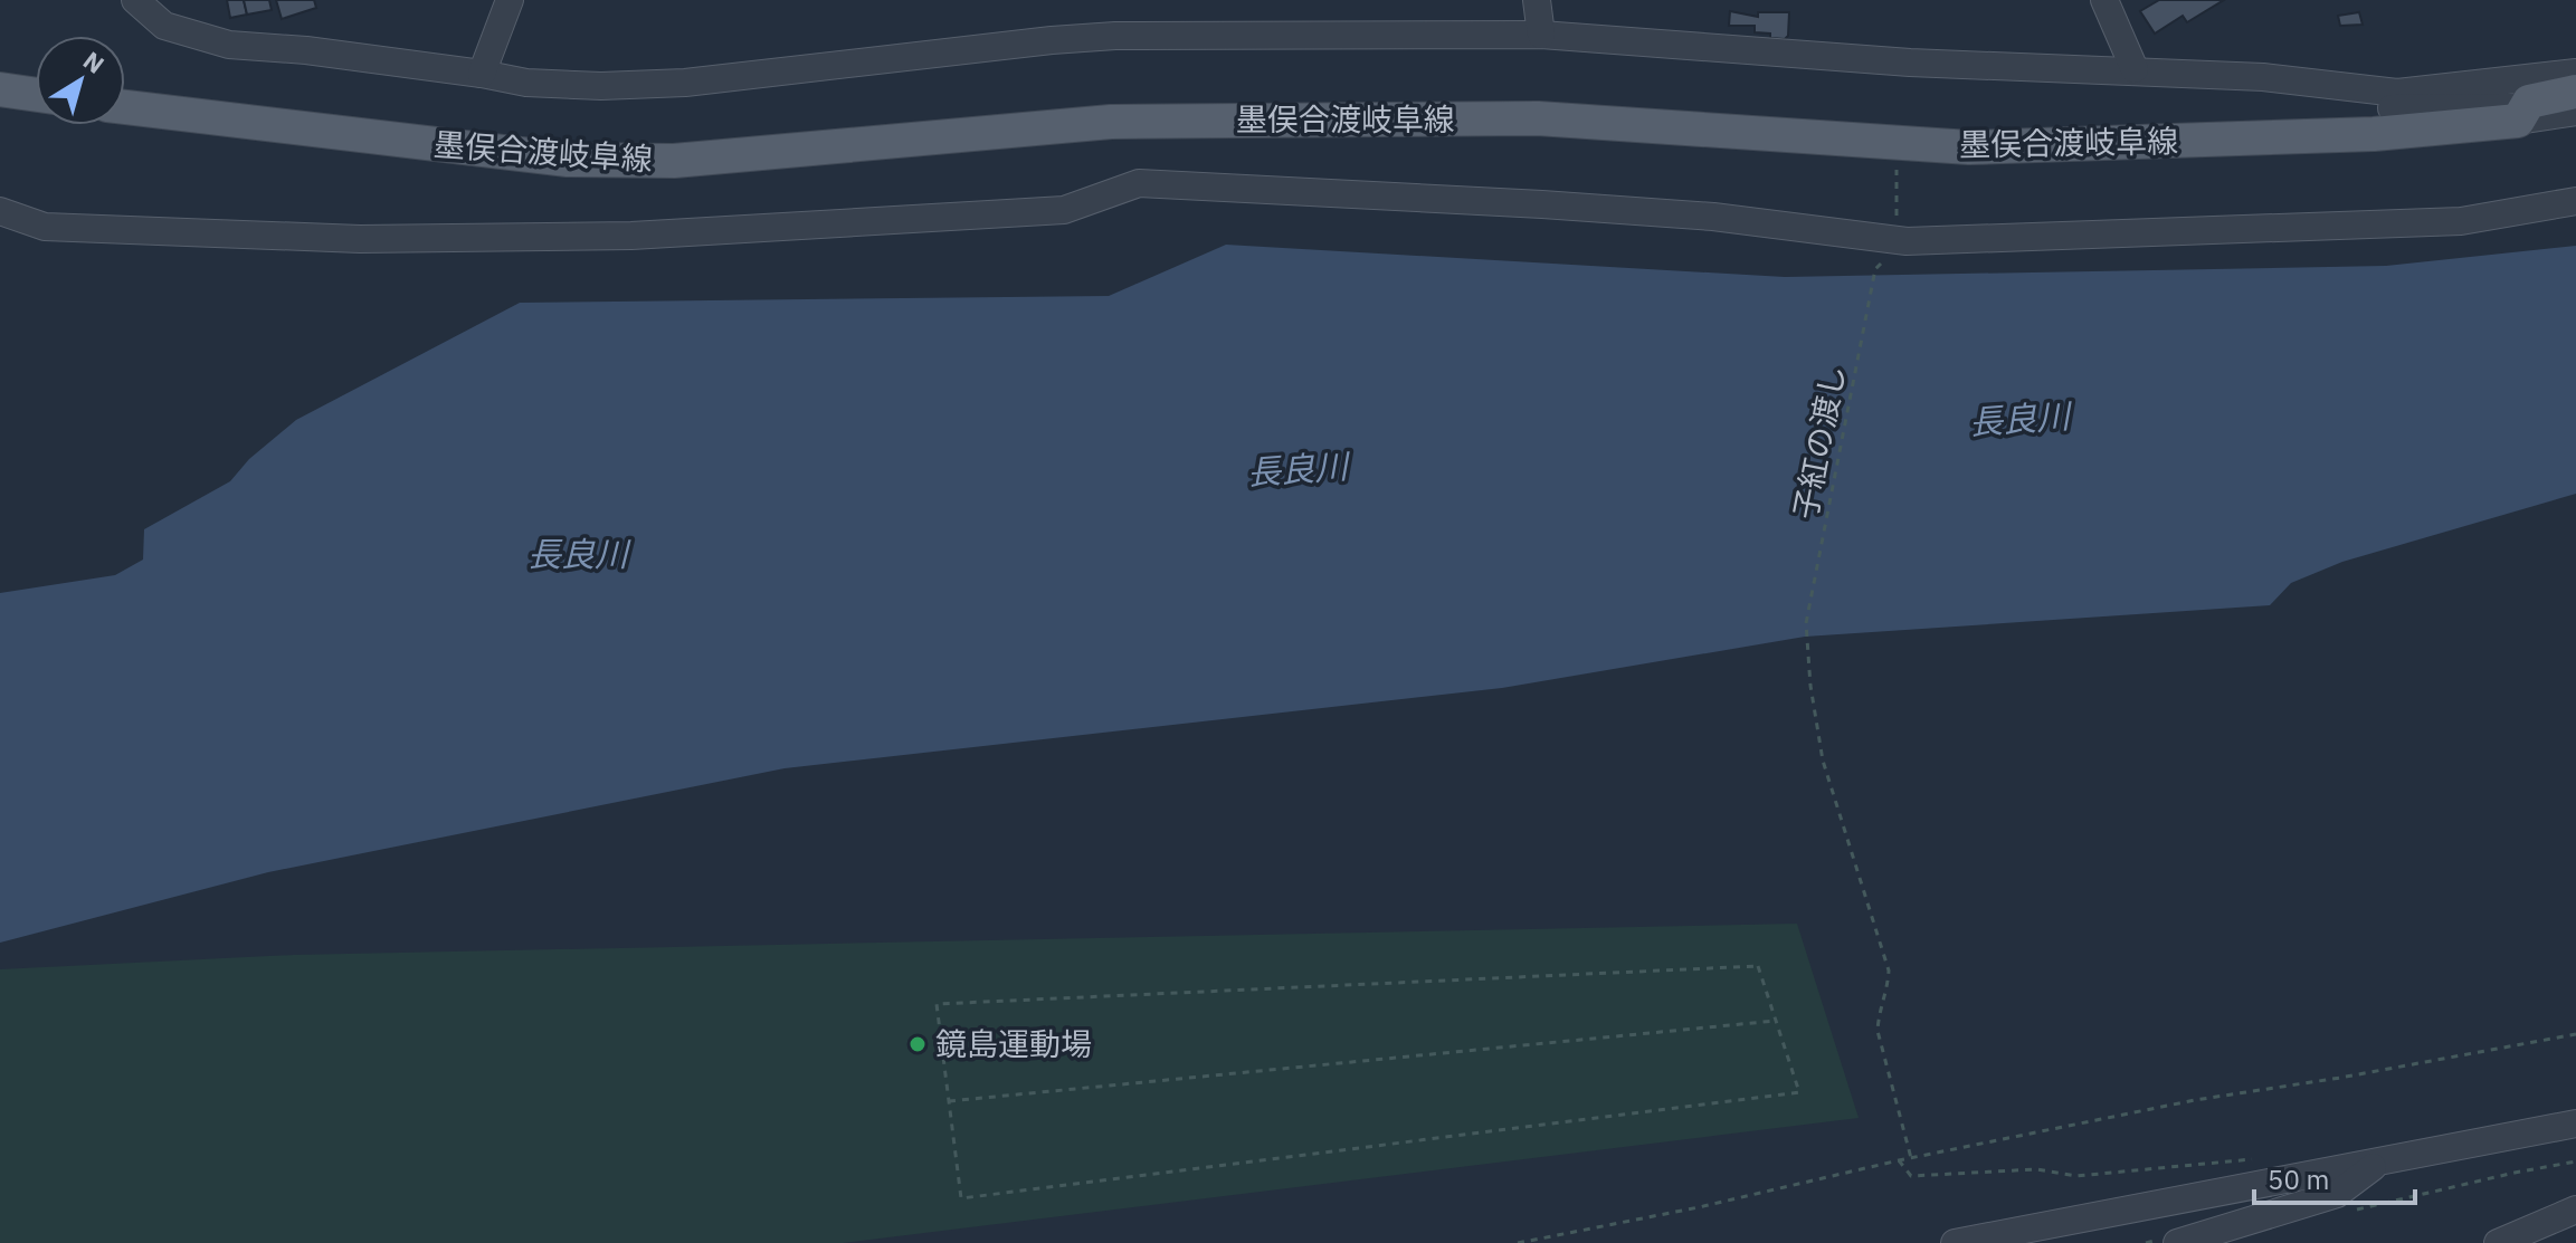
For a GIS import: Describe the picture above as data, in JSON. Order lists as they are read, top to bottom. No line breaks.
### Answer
{"streets":{"main road":["墨俣合渡岐阜線"],"path":["子紅の渡し"]},"water":["長良川"],"places":["鏡島運動場"],"scale_bar":"50 m","north":"top right"}
